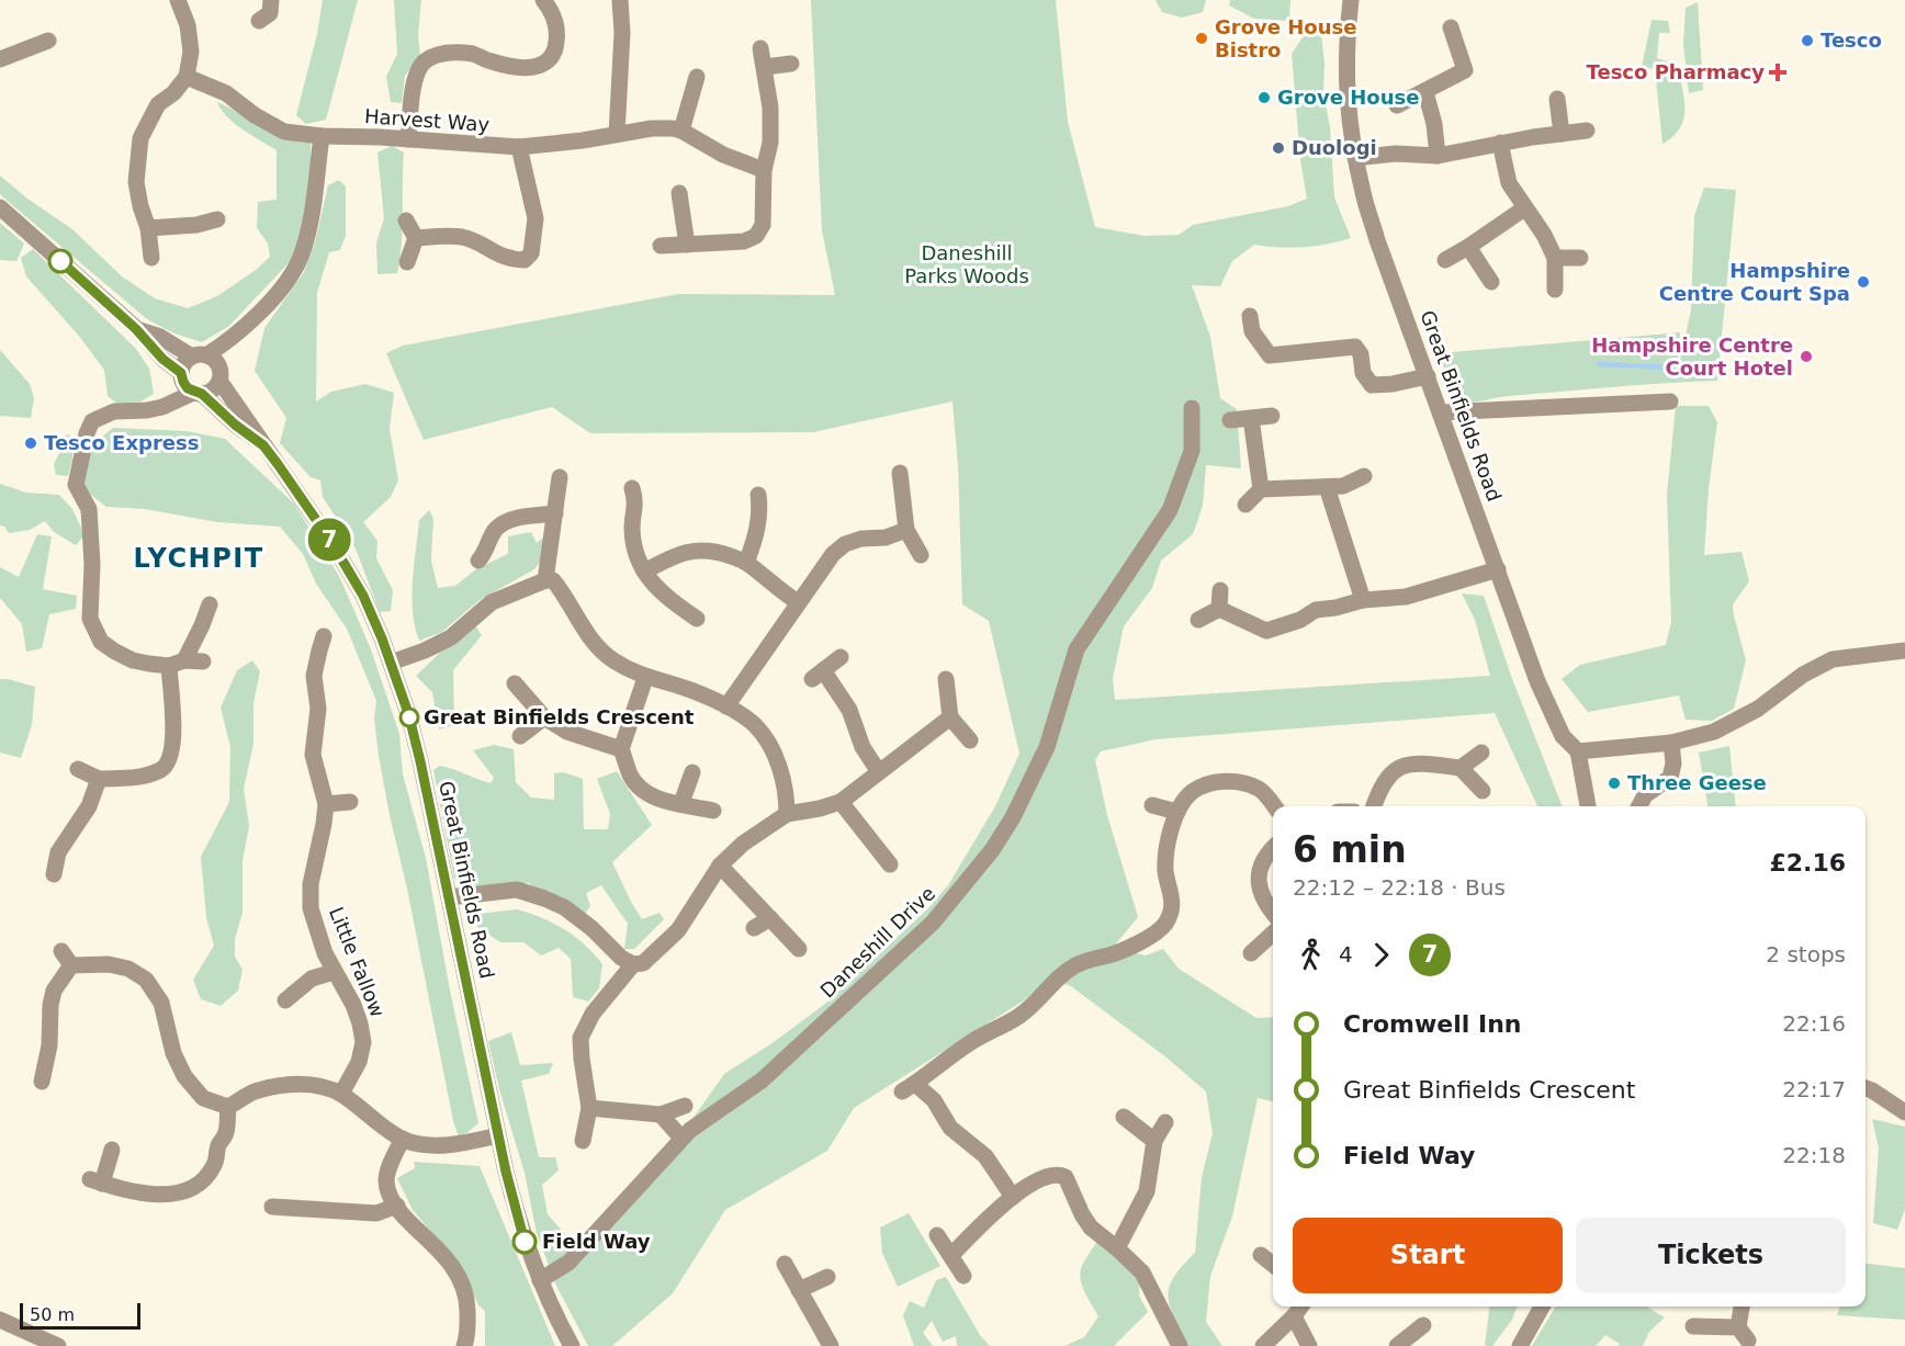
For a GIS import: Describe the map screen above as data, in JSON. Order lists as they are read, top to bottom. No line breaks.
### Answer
{"streets":{"street":["Harvest Way","Great Binfields Road","Daneshill Drive","Little Fallow"]},"crossings":[["Great Binfields Road","Daneshill Drive"]],"districts":["LYCHPIT"],"parks":["Daneshill Parks Woods"],"places":{"other":["Grove House Bistro","Tesco","Grove House","Duologi","Hampshire Centre Court Spa","Hampshire Centre Court Hotel","Tesco Express","Great Binfields Crescent","Three Geese","Field Way"],"health":["Tesco Pharmacy"]},"lines":["bus line 7"],"scale_bar":"50 m","page":{"on_map":"7","heading":["6 min","22:12 – 22:18 · Bus","£2.16"],"legs":["4","7","2 stops"],"list":[{"name":"Cromwell Inn","value":"22:16"},{"name":"Great Binfields Crescent","value":"22:17"},{"name":"Field Way","value":"22:18"}],"buttons":["Start","Tickets"],"scale":"50 m"}}
